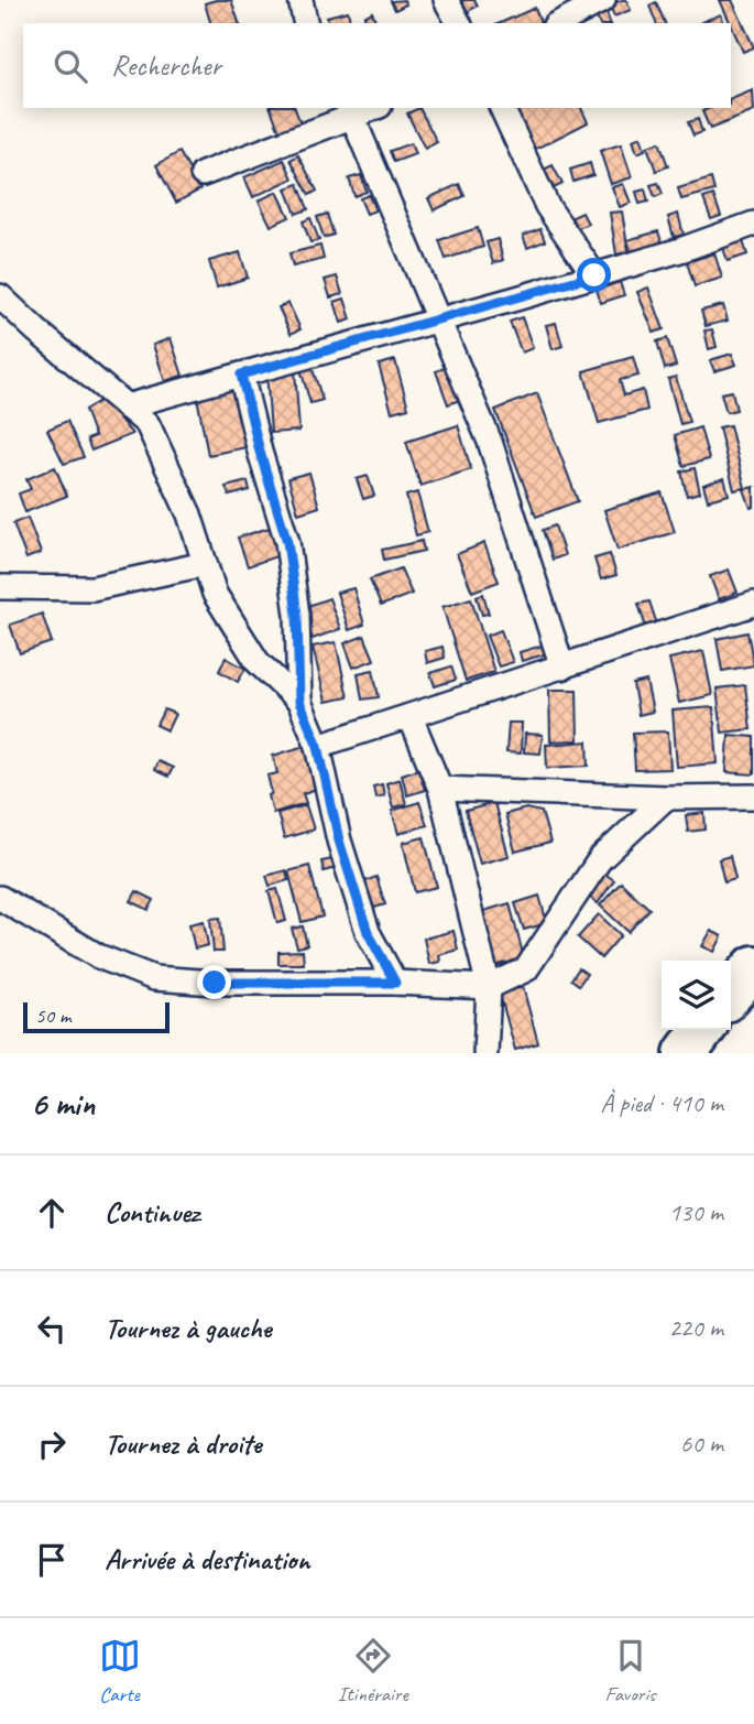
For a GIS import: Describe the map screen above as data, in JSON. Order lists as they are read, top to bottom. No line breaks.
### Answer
{"scale_bar":"50 m","page":{"search":"Rechercher","scale":"50 m","heading":["6 min","À pied · 410 m"],"list":[["Continuez","130 m"],["Tournez à gauche","220 m"],["Tournez à droite","60 m"],"Arrivée à destination"],"nav":["Carte","Itinéraire","Favoris"]}}
